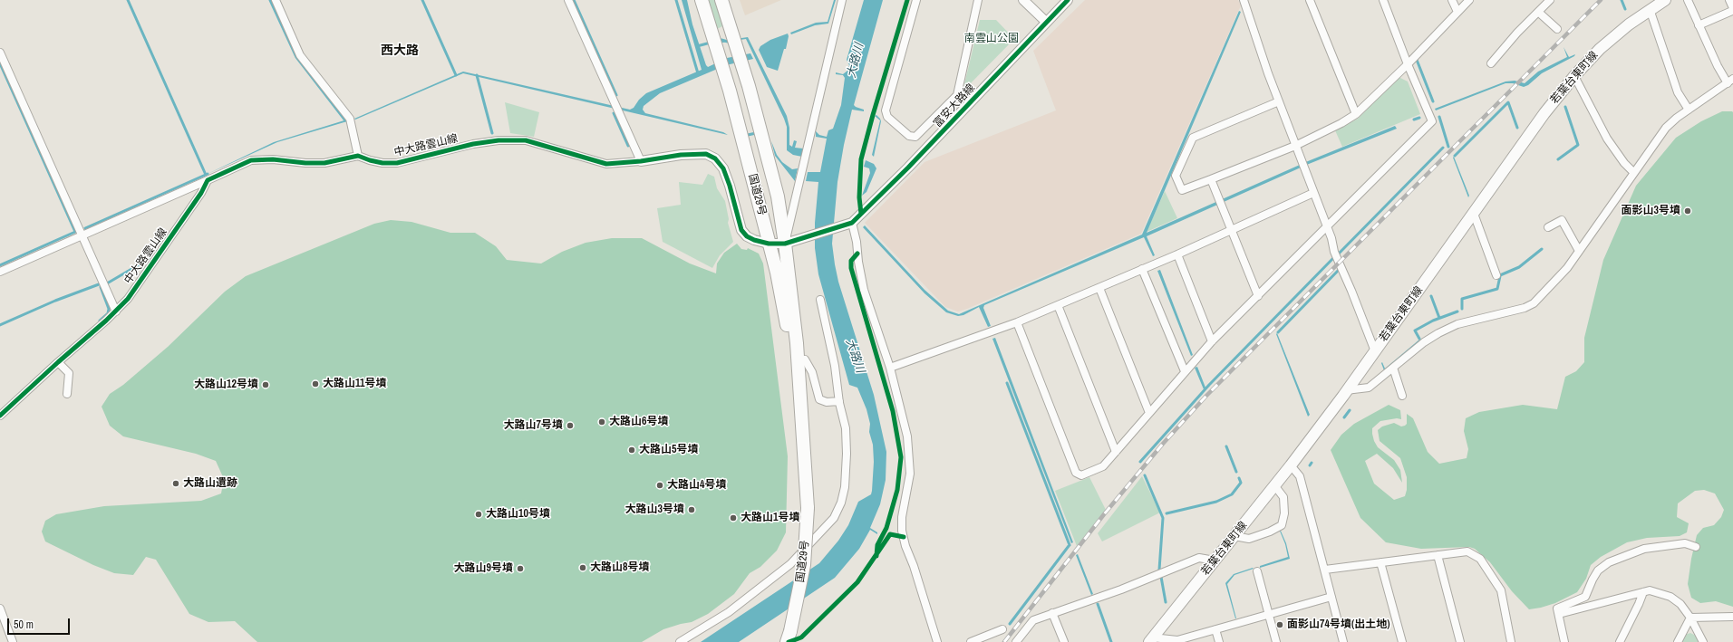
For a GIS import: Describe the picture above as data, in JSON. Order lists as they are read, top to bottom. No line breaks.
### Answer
{"streets":{"highway":["国道29号"],"main road":["若葉台東町線"],"street":["富安大路線","中大路雲山線"]},"crossings":[["富安大路線","中大路雲山線"],["中大路雲山線","国道29号"]],"districts":["西大路"],"water":["大路川"],"parks":["南雲山公園"],"places":["面影山3号墳","大路山11号墳","大路山12号墳","大路山6号墳","大路山7号墳","大路山5号墳","大路山遺跡","大路山4号墳","大路山3号墳","大路山10号墳","大路山1号墳","大路山8号墳","大路山9号墳","面影山74号墳(出土地)"],"scale_bar":"50 m"}
